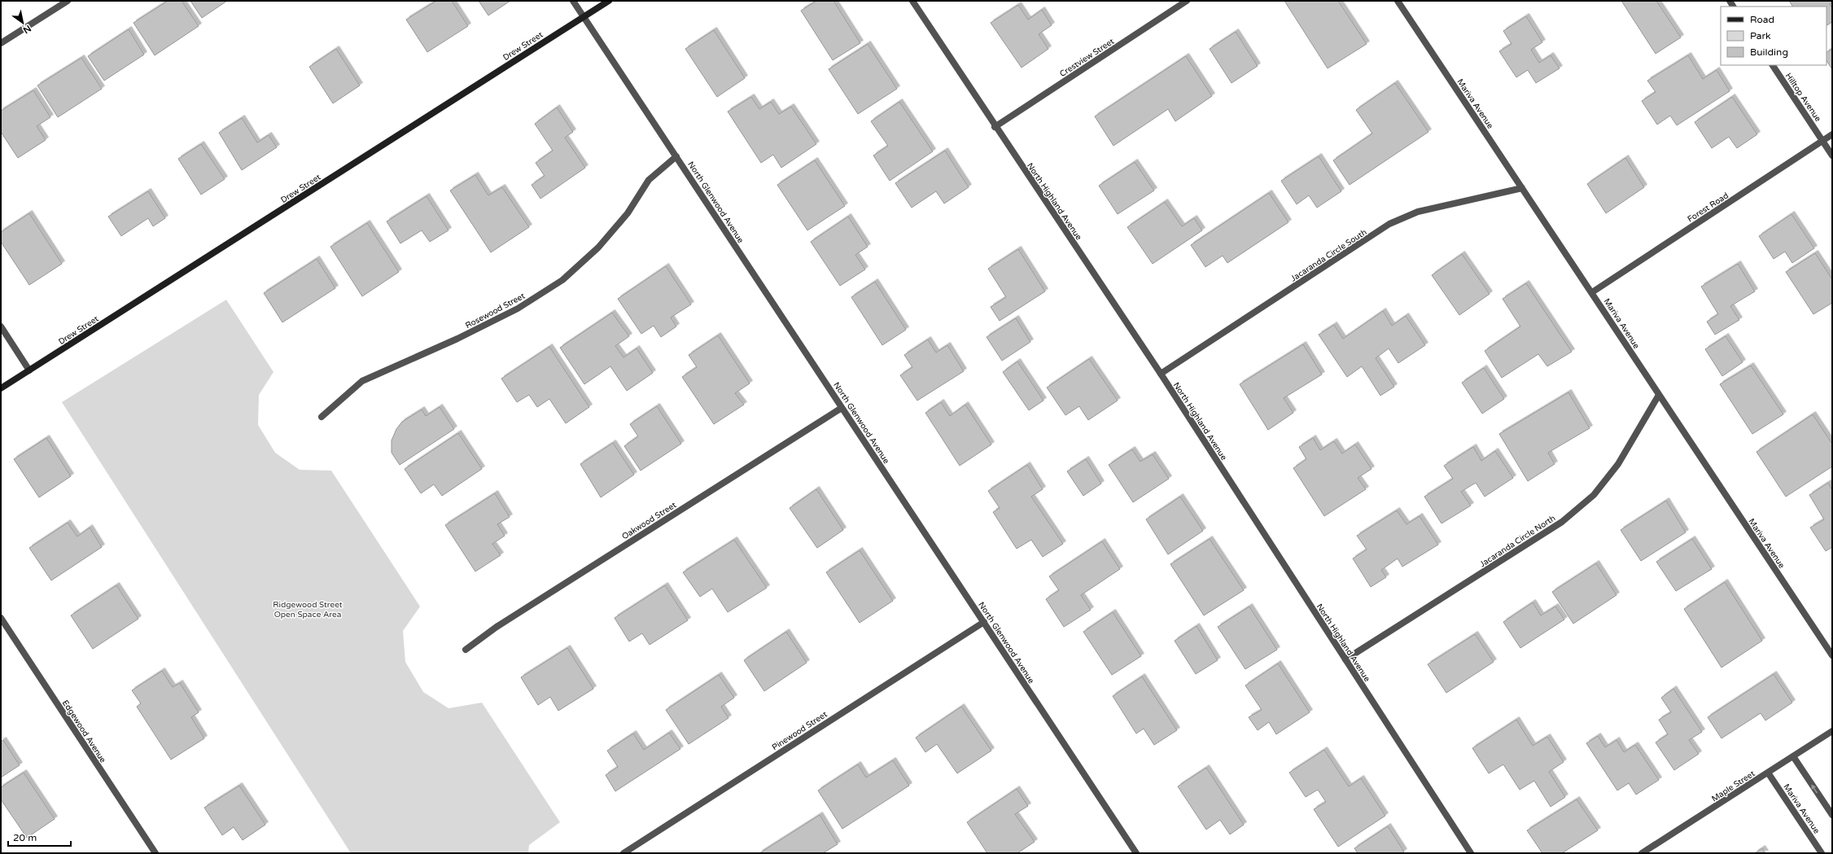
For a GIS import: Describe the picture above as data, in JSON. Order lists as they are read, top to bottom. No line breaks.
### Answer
{"streets":{"main road":["Drew Street"],"street":["Crestview Street","Hilltop Avenue","Mariva Avenue","North Highland Avenue","North Glenwood Avenue","Forest Road","Jacaranda Circle South","Rosewood Street","Oakwood Street","Jacaranda Circle North","Pinewood Street","Edgewood Avenue","Maple Street"]},"crossings":[["Drew Street","North Glenwood Avenue"],["Crestview Street","North Highland Avenue"],["Hilltop Avenue","Forest Road"],["Mariva Avenue","Forest Road"],["Mariva Avenue","Jacaranda Circle South"],["Mariva Avenue","Jacaranda Circle North"],["Mariva Avenue","Maple Street"],["North Highland Avenue","Jacaranda Circle South"],["North Highland Avenue","Jacaranda Circle North"],["North Glenwood Avenue","Rosewood Street"],["North Glenwood Avenue","Oakwood Street"],["North Glenwood Avenue","Pinewood Street"]],"parks":["Ridgewood Street Open Space Area"],"legend":["Road","Park","Building"],"scale_bar":"20 m","north":"bottom right"}
